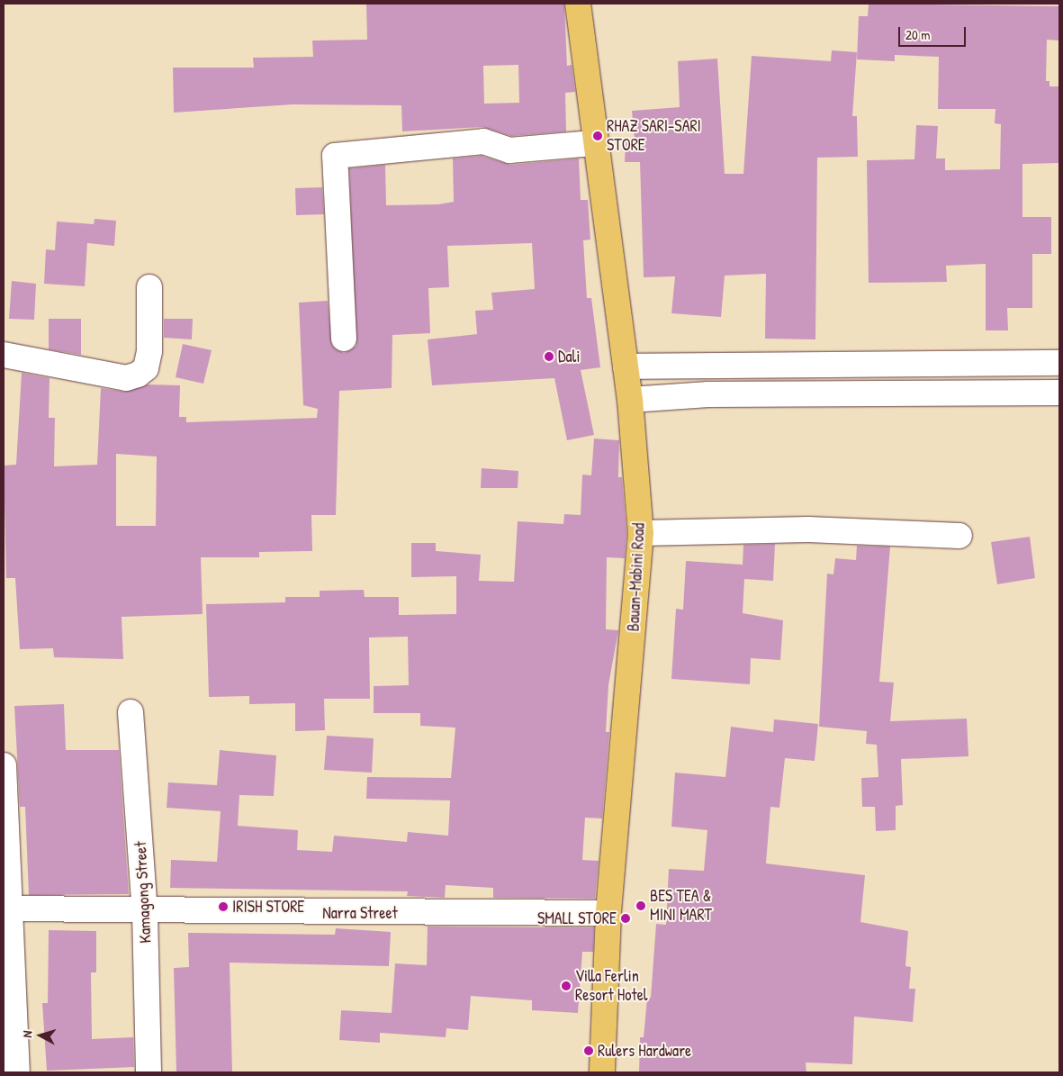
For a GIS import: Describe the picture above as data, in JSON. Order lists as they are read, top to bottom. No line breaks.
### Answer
{"streets":{"main road":["Bauan-Mabini Road"],"street":["Kamagong Street","Narra Street"]},"crossings":[["Bauan-Mabini Road","Narra Street"],["Kamagong Street","Narra Street"]],"places":["RHAZ SARI-SARI STORE","Dali","BES TEA & MINI MART","IRISH STORE","SMALL STORE","Villa Ferlin Resort Hotel","Rulers Hardware"],"scale_bar":"20 m","north":"left"}
